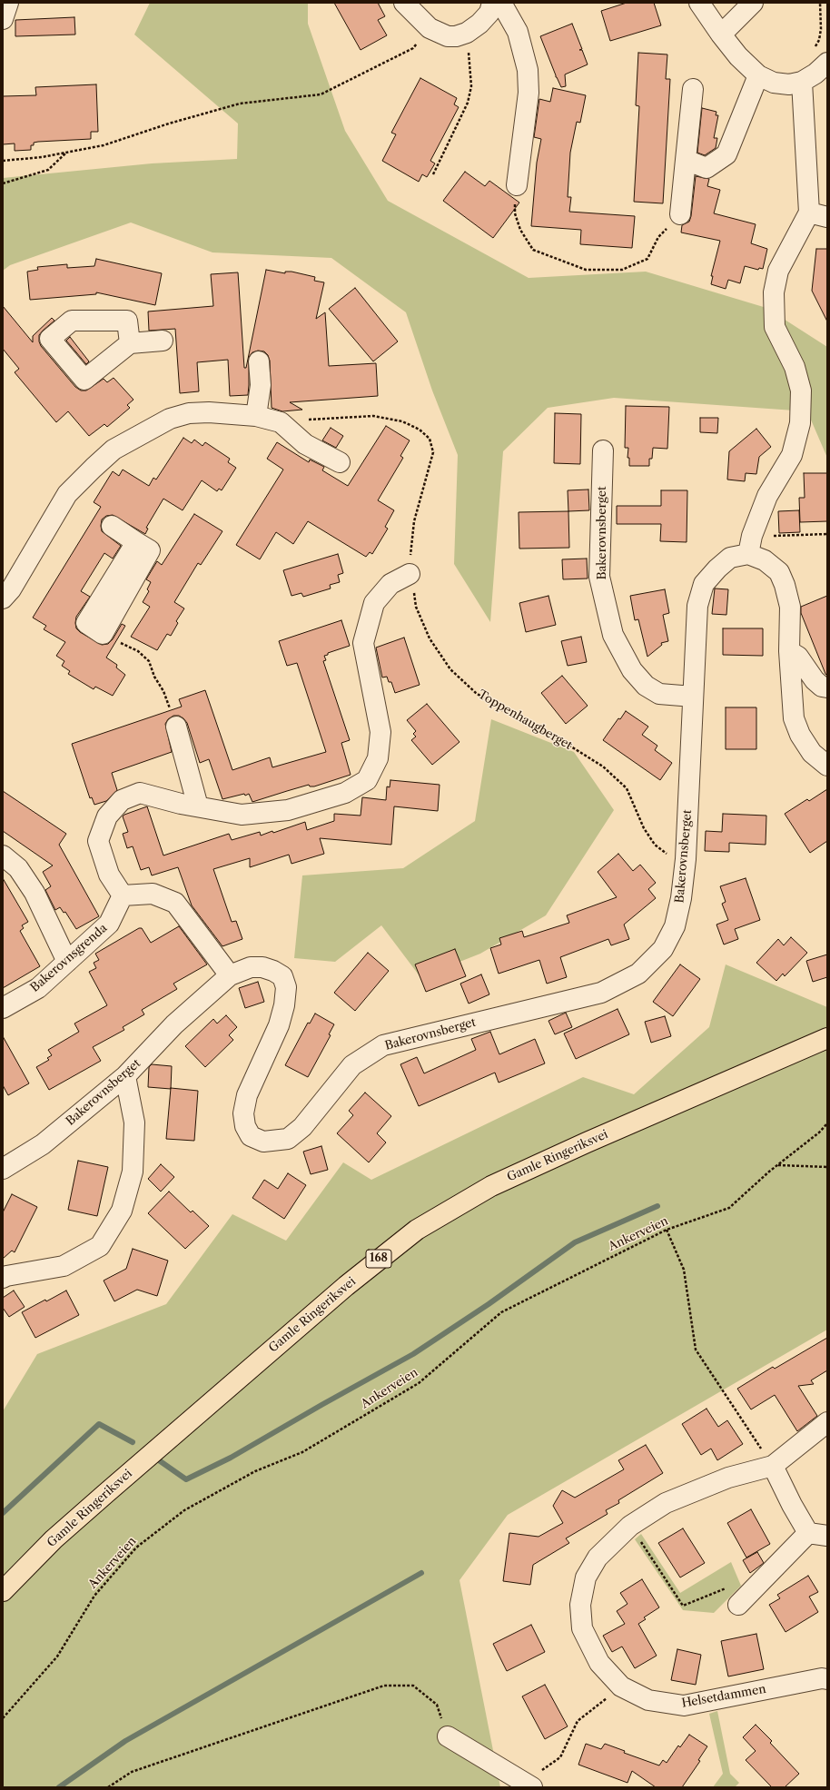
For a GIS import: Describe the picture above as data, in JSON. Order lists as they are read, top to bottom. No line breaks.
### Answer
{"streets":{"main road":["Gamle Ringeriksvei","168"],"street":["Bakerovnsberget","Bakerovnsgrenda","Helsetdammen"],"path":["Toppenhaugberget","Ankerveien"]},"crossings":[["Bakerovnsberget","Toppenhaugberget"]]}
